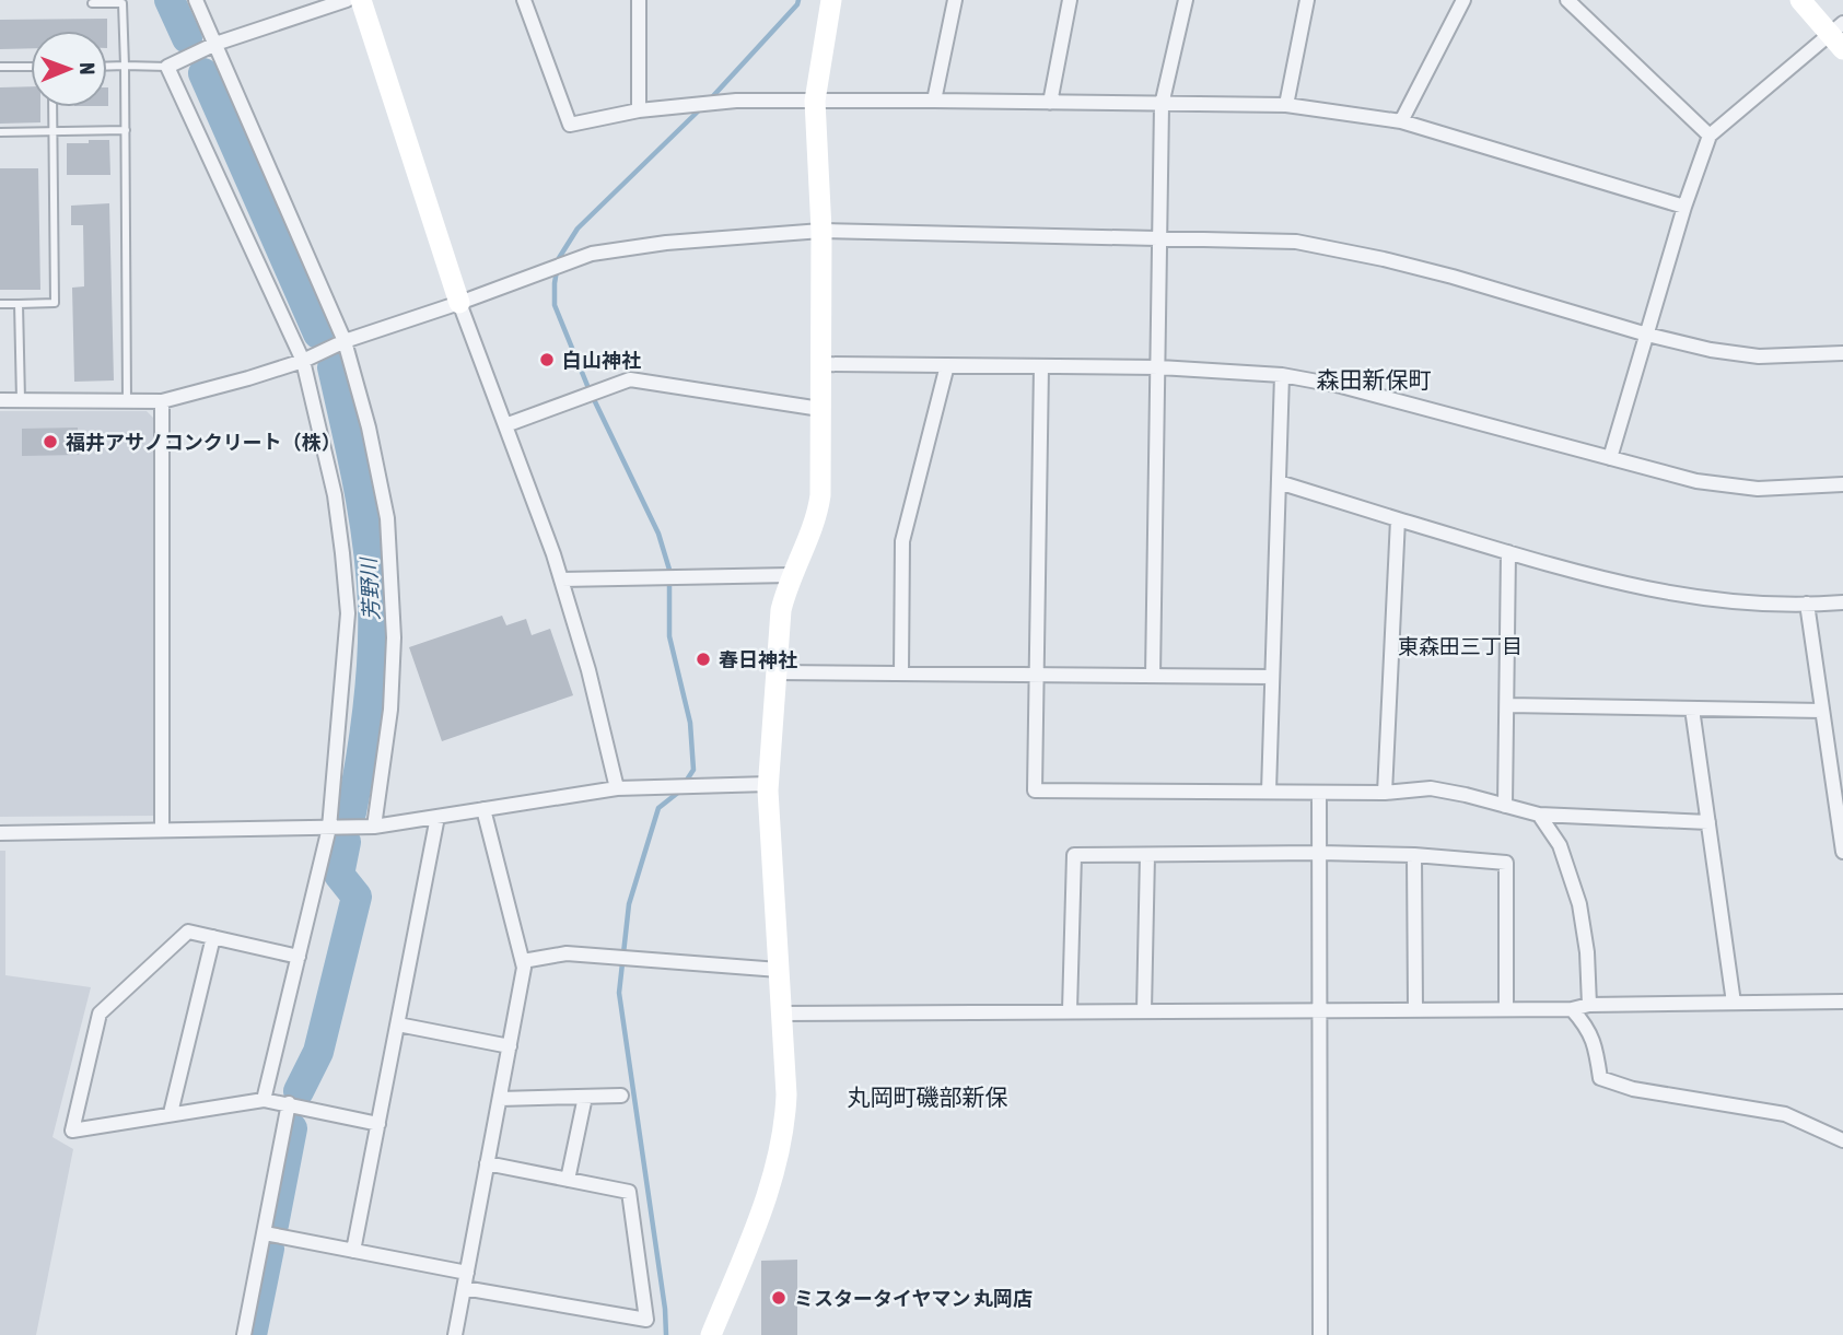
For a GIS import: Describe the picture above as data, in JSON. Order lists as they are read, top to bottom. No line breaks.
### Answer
{"districts":["森田新保町","東森田三丁目","丸岡町磯部新保"],"water":["芳野川"],"places":["白山神社","福井アサノコンクリート（株）","春日神社","ミスタータイヤマン 丸岡店"],"north":"right"}
